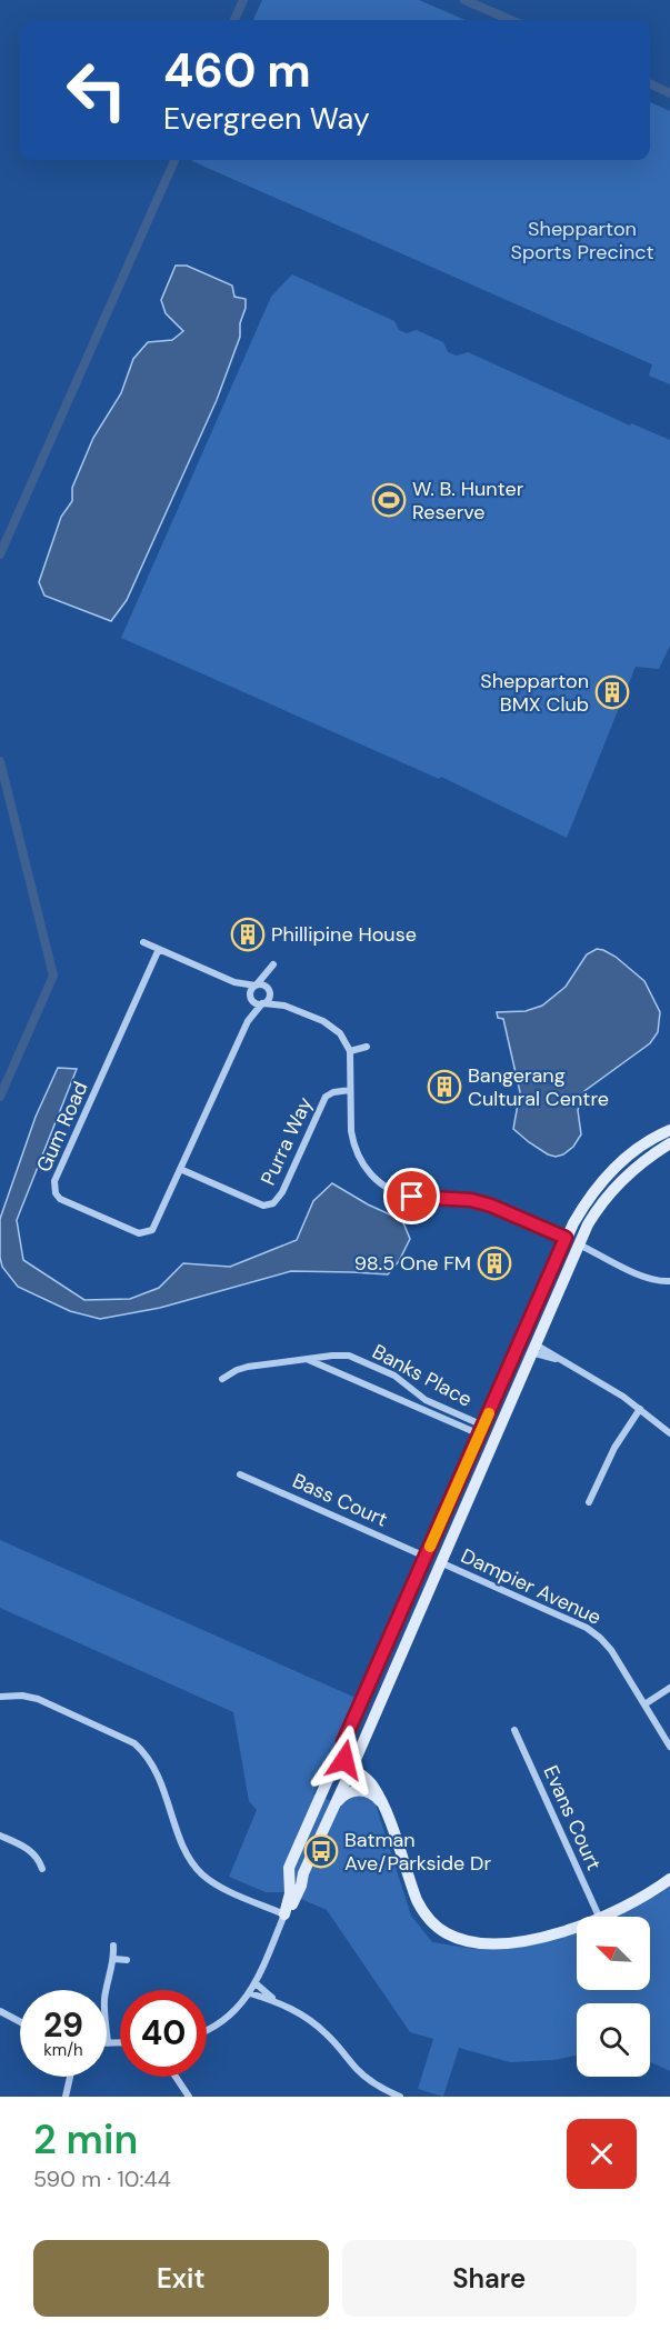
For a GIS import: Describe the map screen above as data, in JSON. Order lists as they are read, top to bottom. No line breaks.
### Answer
{"streets":{"street":["Gum Road","Purra Way","Banks Place","Bass Court","Dampier Avenue","Evans Court"]},"crossings":[["Gum Road","Purra Way"]],"parks":["Shepparton Sports Precinct"],"places":{"sports":["W. B. Hunter Reserve"],"building":["Shepparton BMX Club","Phillipine House","Bangerang Cultural Centre","98.5 One FM"],"bus stop":["Batman Ave/Parkside Dr"]},"north":"top left","page":{"turn":["460 m","Evergreen Way"],"speed":"29 km/h","limit":"40","heading":["2 min","590 m · 10:44"],"buttons":["Exit","Share"]}}
